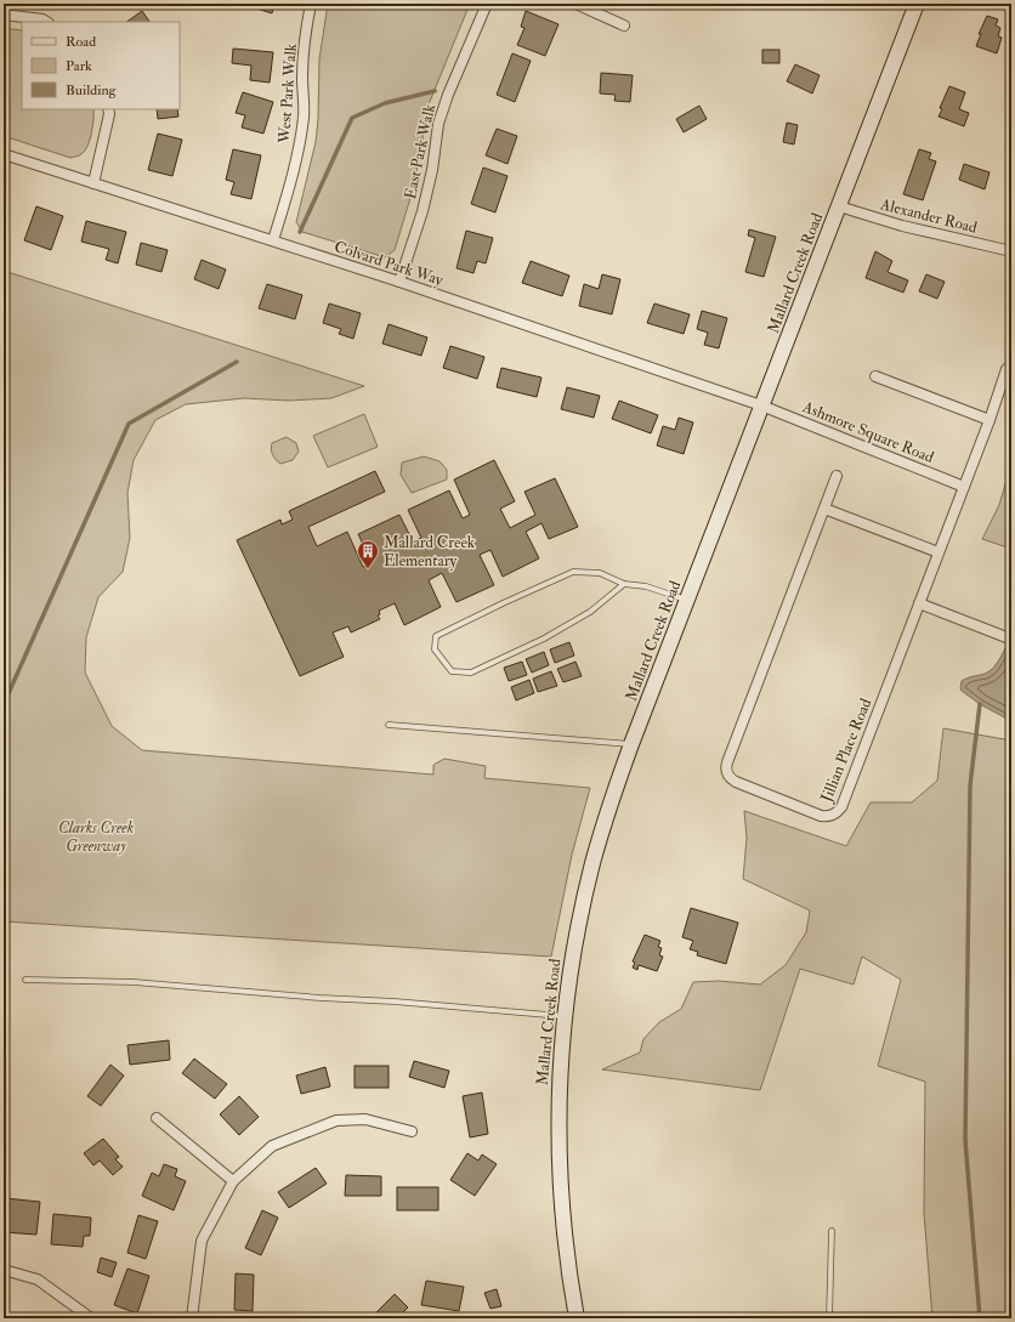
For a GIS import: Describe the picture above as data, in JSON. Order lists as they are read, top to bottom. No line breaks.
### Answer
{"streets":{"main road":["Mallard Creek Road"],"street":["West Park Walk","East Park Walk","Alexander Road","Colvard Park Way","Ashmore Square Road","Jillian Place Road"]},"crossings":[["West Park Walk","Colvard Park Way"],["East Park Walk","Colvard Park Way"],["Alexander Road","Mallard Creek Road"],["Colvard Park Way","Mallard Creek Road"],["Colvard Park Way","Ashmore Square Road"],["Mallard Creek Road","Ashmore Square Road"],["Ashmore Square Road","Jillian Place Road"]],"parks":["Clarks Creek Greenway"],"places":{"building":["Mallard Creek Elementary"]},"legend":["Road","Park","Building"]}
